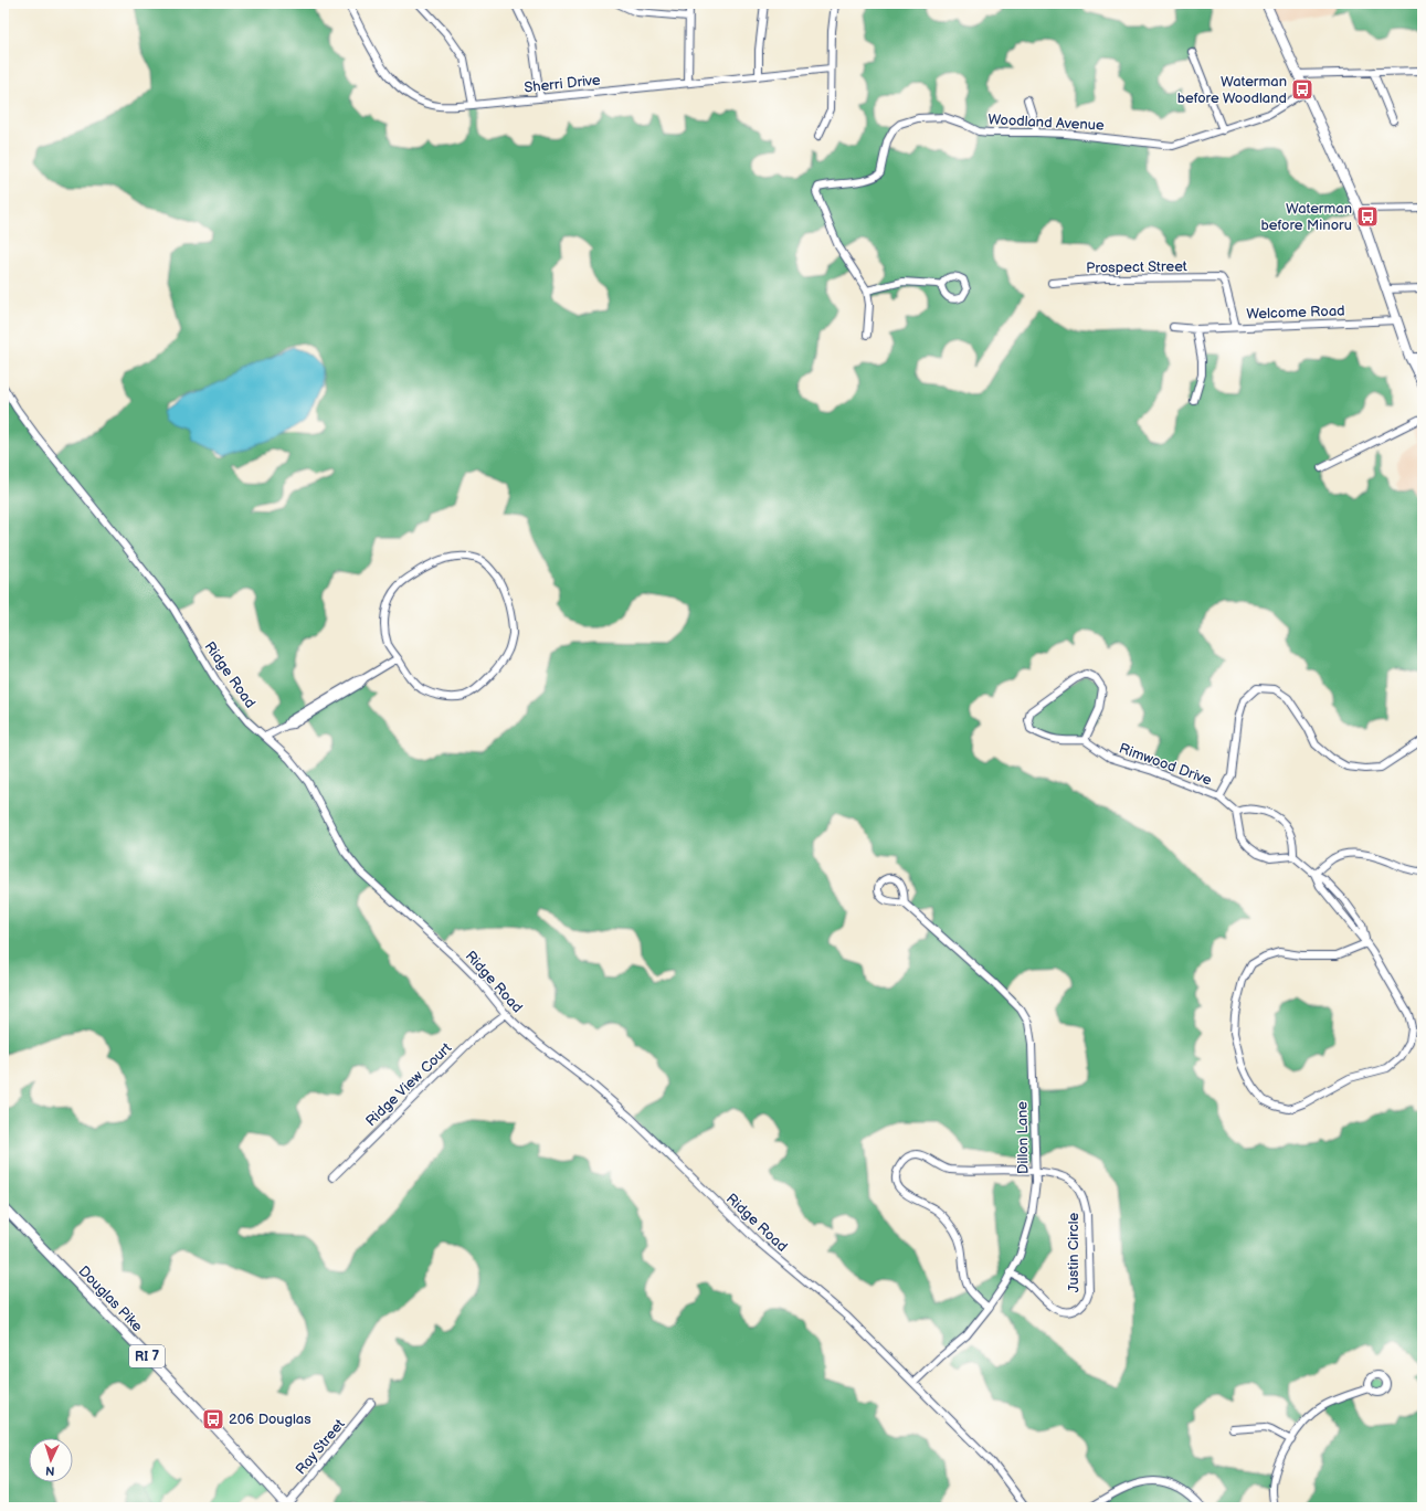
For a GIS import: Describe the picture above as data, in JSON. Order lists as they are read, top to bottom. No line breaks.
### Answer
{"streets":{"main road":["Douglas Pike","RI 7"],"street":["Sherri Drive","Woodland Avenue","Prospect Street","Welcome Road","Ridge Road","Rimwood Drive","Ridge View Court","Dillon Lane","Justin Circle","Ray Street"]},"crossings":[["Prospect Street","Welcome Road"],["Ridge Road","Ridge View Court"],["Ridge Road","Dillon Lane"],["Dillon Lane","Justin Circle"],["Douglas Pike","Ray Street"]],"places":{"bus stop":["Waterman before Woodland","Waterman before Minoru","206 Douglas"]},"north":"bottom"}
